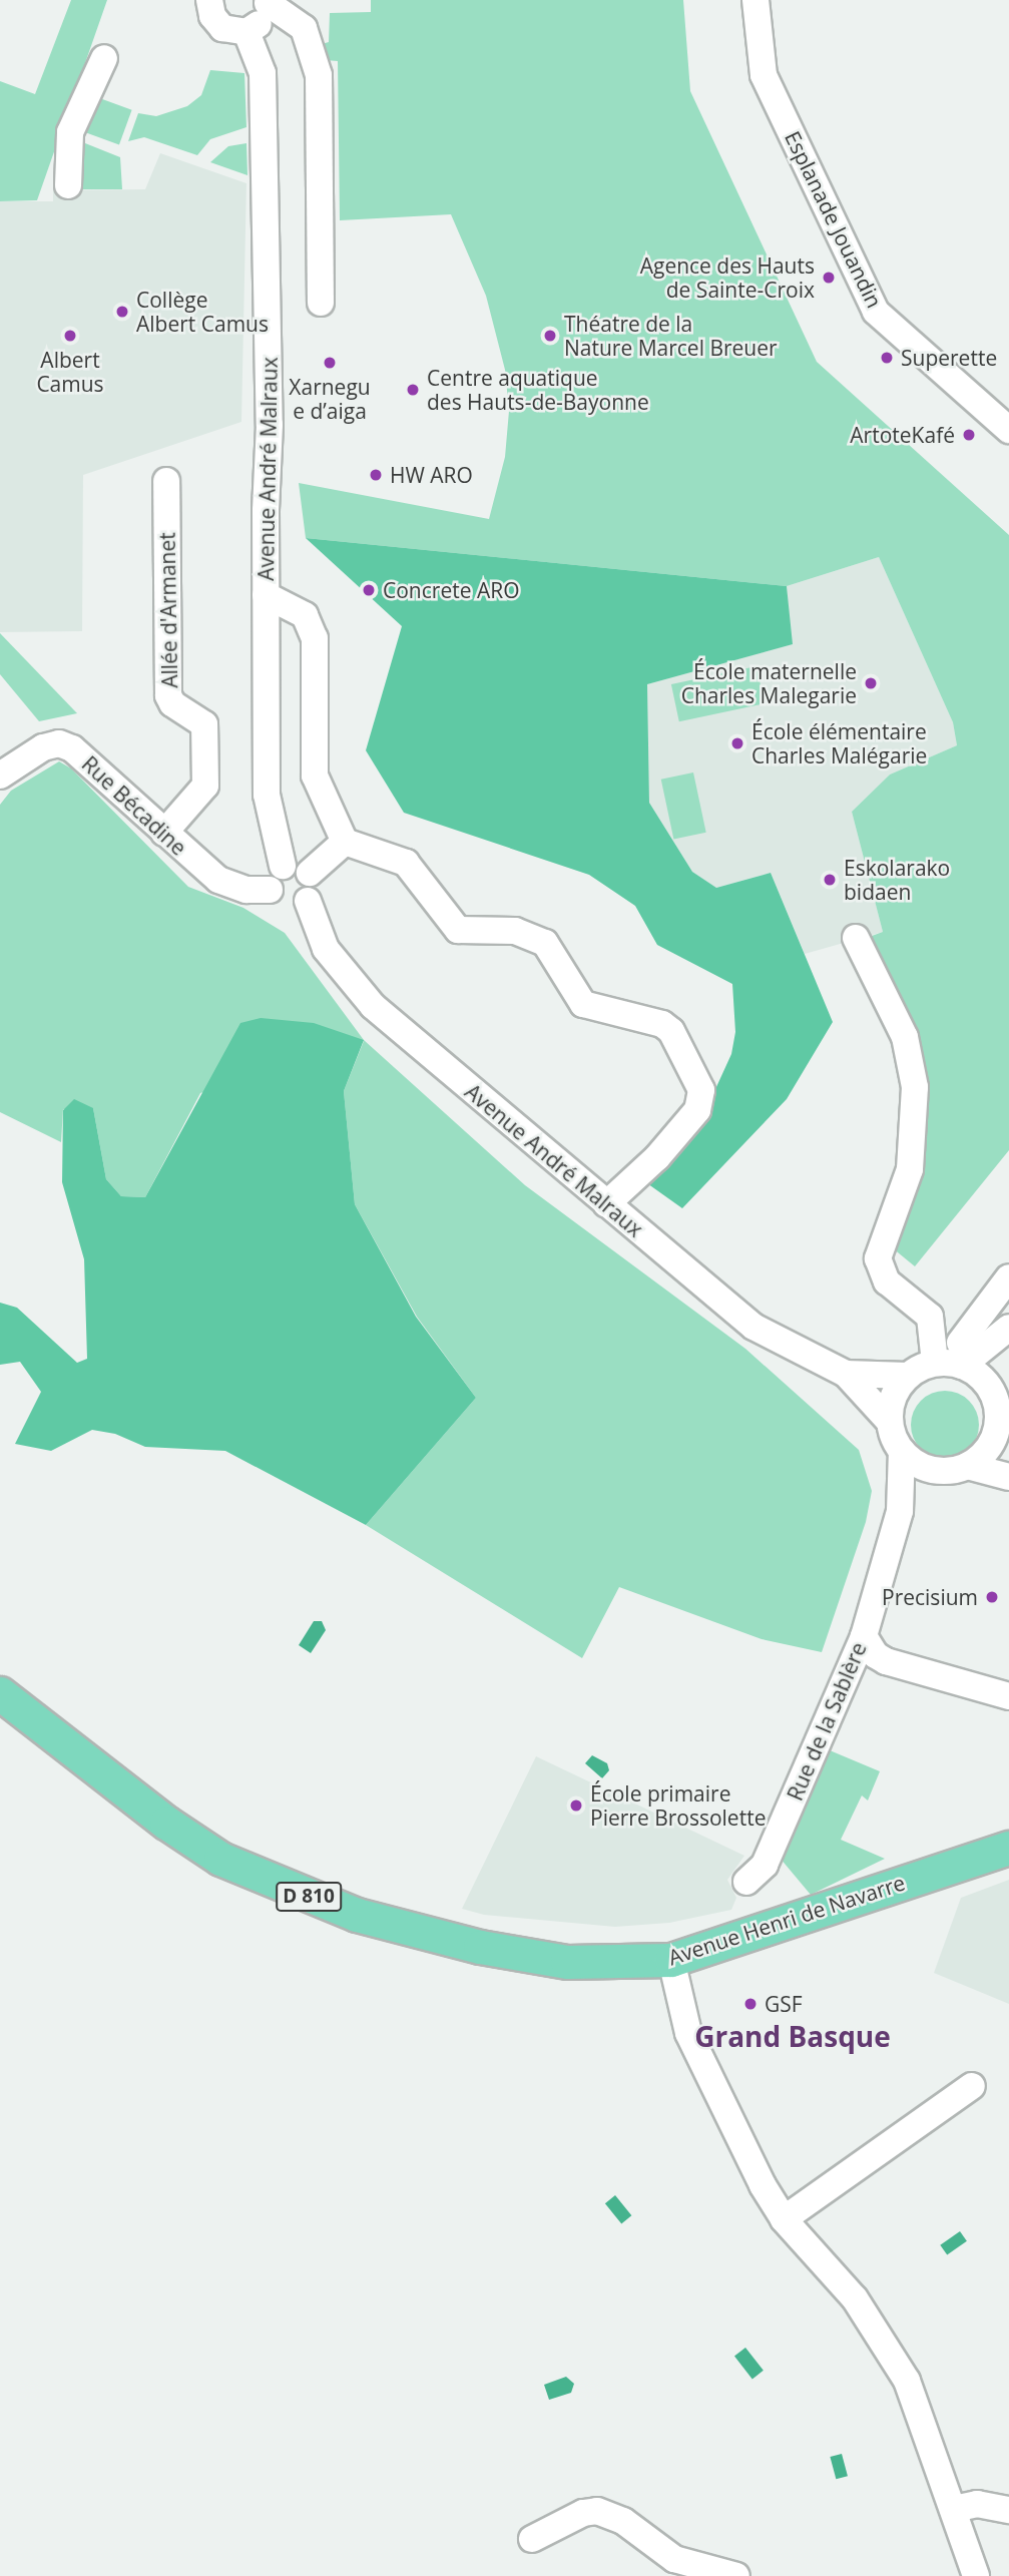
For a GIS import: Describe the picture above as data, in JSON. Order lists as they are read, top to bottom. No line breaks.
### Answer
{"streets":{"main road":["D 810","Avenue Henri de Navarre"],"street":["Esplanade Jouandin","Avenue André Malraux","Allée d'Armanet","Rue Bécadine","Rue de la Sablère"]},"crossings":[["Avenue André Malraux","Rue Bécadine"],["Avenue André Malraux","Rue de la Sablère"],["Allée d'Armanet","Rue Bécadine"]],"districts":["Grand Basque"],"places":["Agence des Hauts de Sainte-Croix","Collège Albert Camus","Albert Camus","Théatre de la Nature Marcel Breuer","Superette","Xarnegu e d’aiga","Centre aquatique des Hauts-de-Bayonne","ArtoteKafé","HW ARO","Concrete ARO","École maternelle Charles Malegarie","École élémentaire Charles Malégarie","Eskolarako bidaen","Precisium","École primaire Pierre Brossolette","GSF"]}
